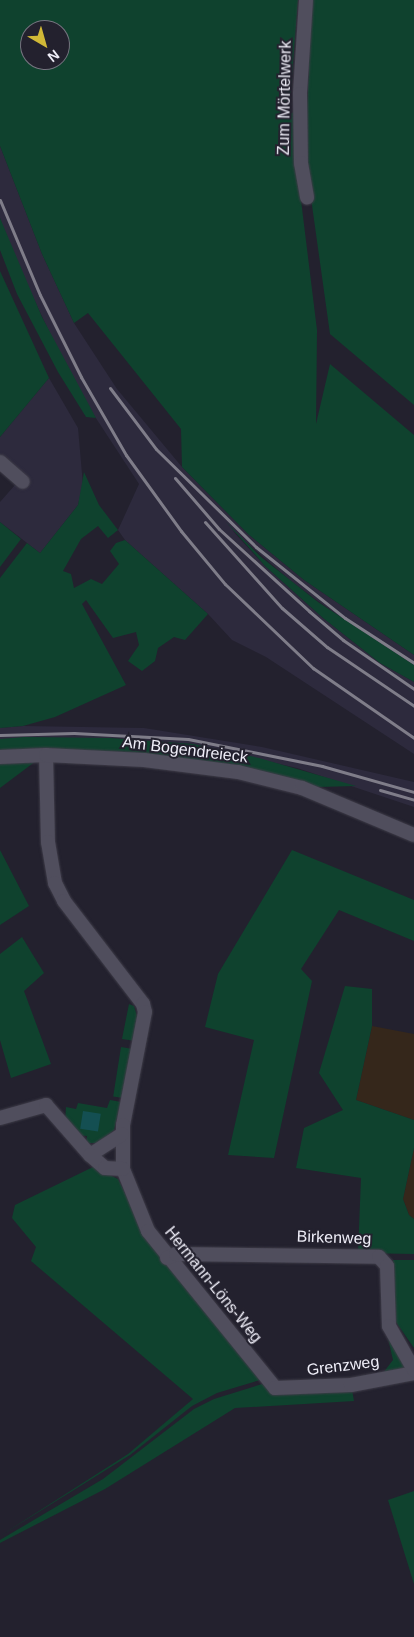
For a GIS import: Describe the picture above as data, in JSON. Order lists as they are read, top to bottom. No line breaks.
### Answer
{"streets":{"street":["Zum Mörtelwerk","Am Bogendreieck","Birkenweg","Hermann-Löns-Weg","Grenzweg"]},"crossings":[["Am Bogendreieck","Hermann-Löns-Weg"],["Birkenweg","Hermann-Löns-Weg"],["Birkenweg","Grenzweg"],["Hermann-Löns-Weg","Grenzweg"]],"north":"bottom right"}
